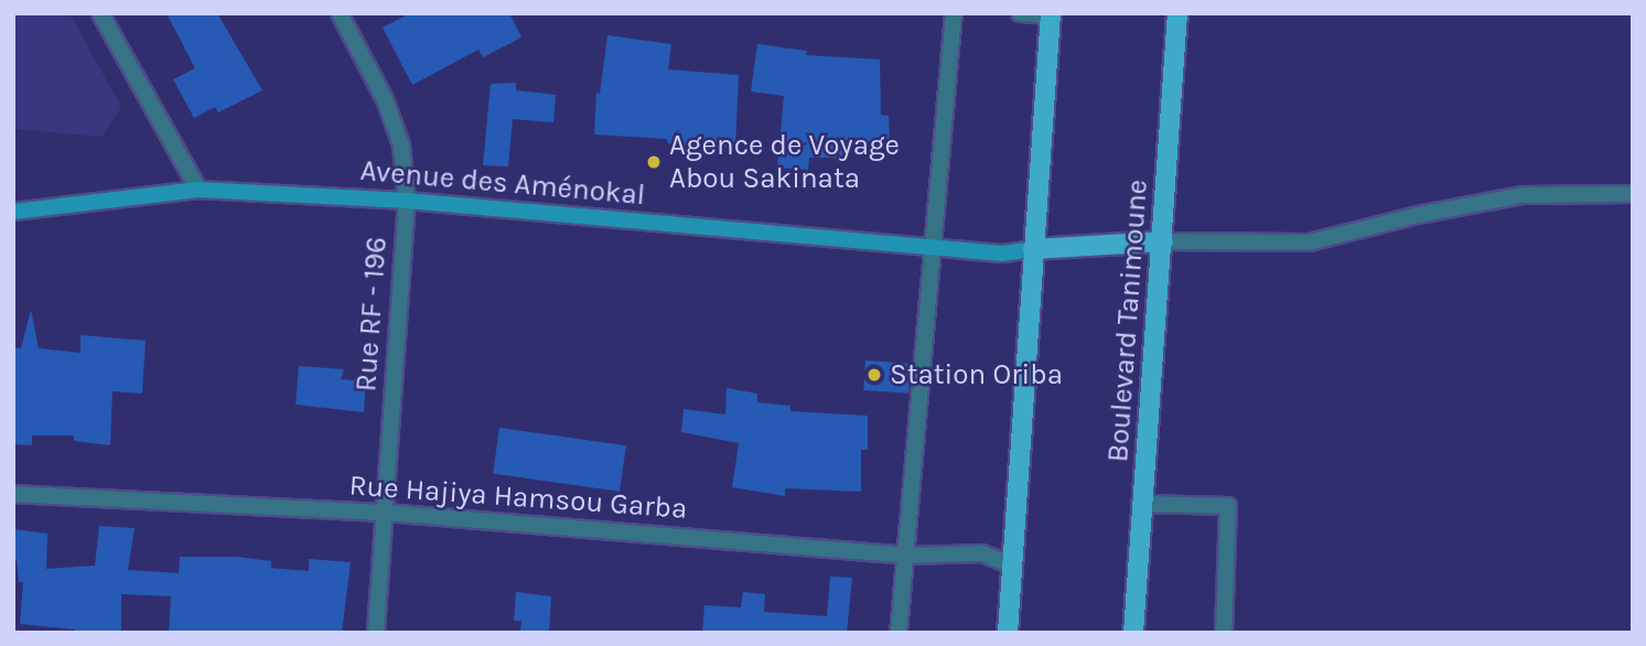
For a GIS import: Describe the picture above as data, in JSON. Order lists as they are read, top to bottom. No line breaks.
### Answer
{"streets":{"main road":["Avenue des Aménokal","Boulevard Tanimoune"],"street":["Rue RF - 196","Rue Hajiya Hamsou Garba"]},"crossings":[["Avenue des Aménokal","Rue RF - 196"],["Rue RF - 196","Rue Hajiya Hamsou Garba"]],"places":["Agence de Voyage Abou Sakinata","Station Oriba"]}
